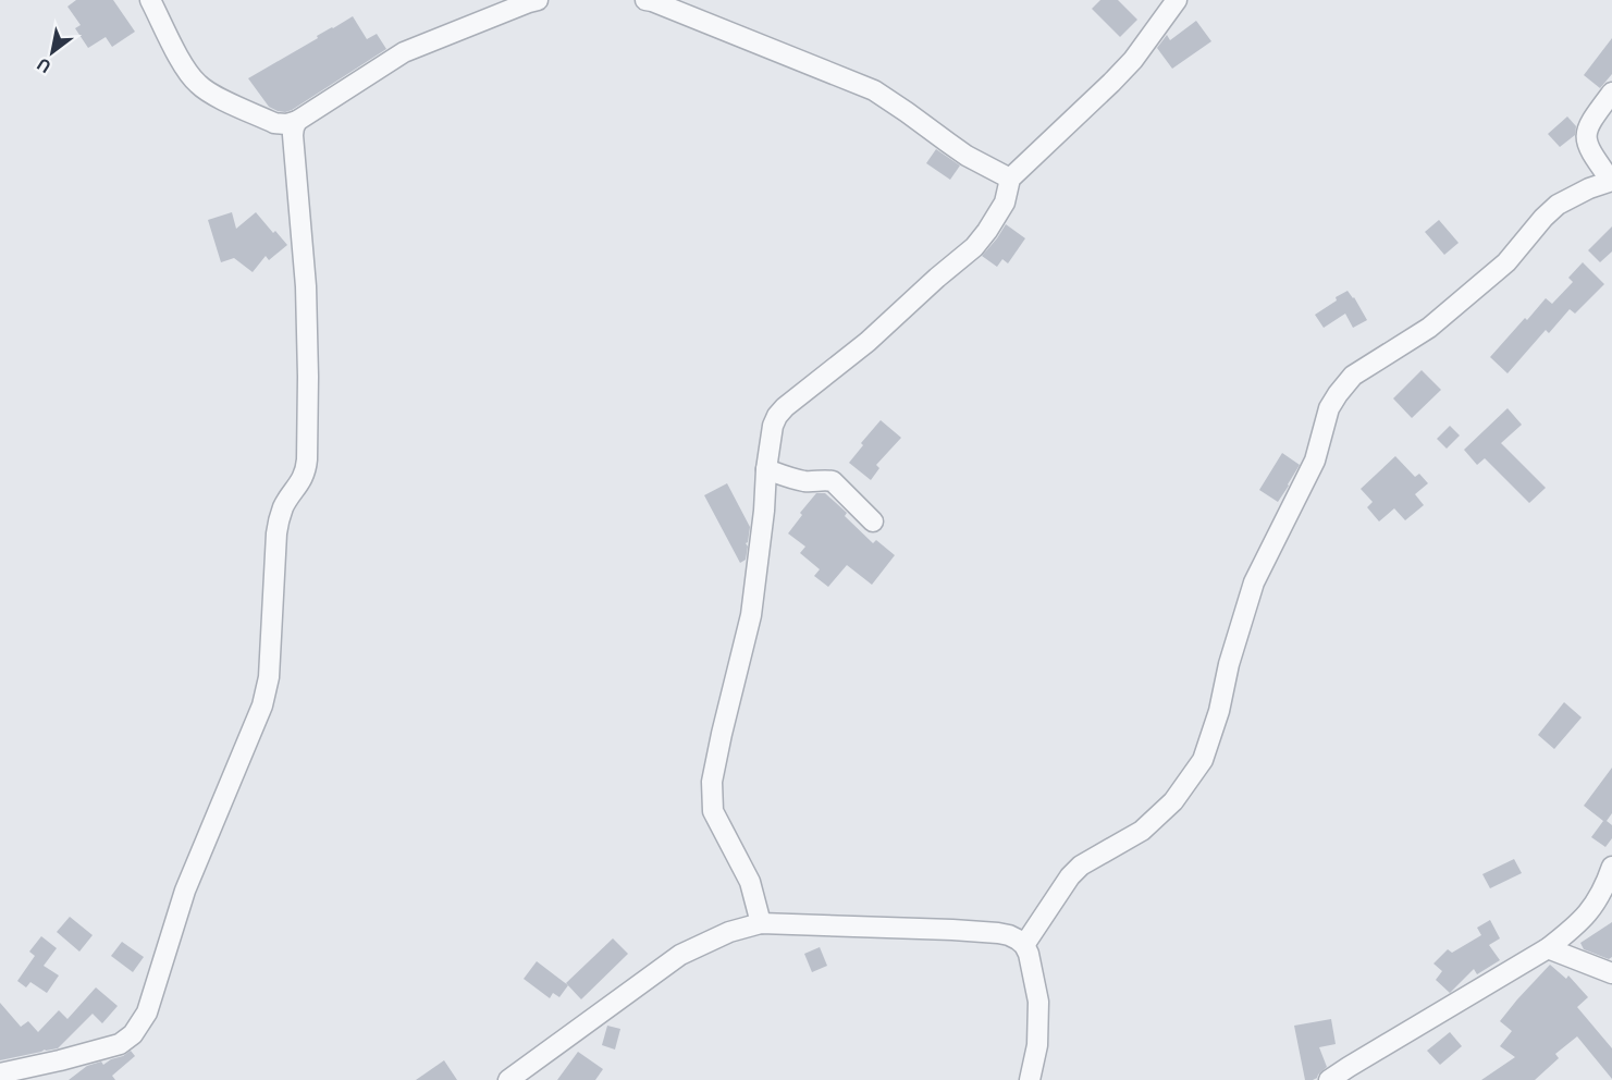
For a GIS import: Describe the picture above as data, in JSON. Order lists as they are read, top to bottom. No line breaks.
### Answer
{"north":"bottom left"}
